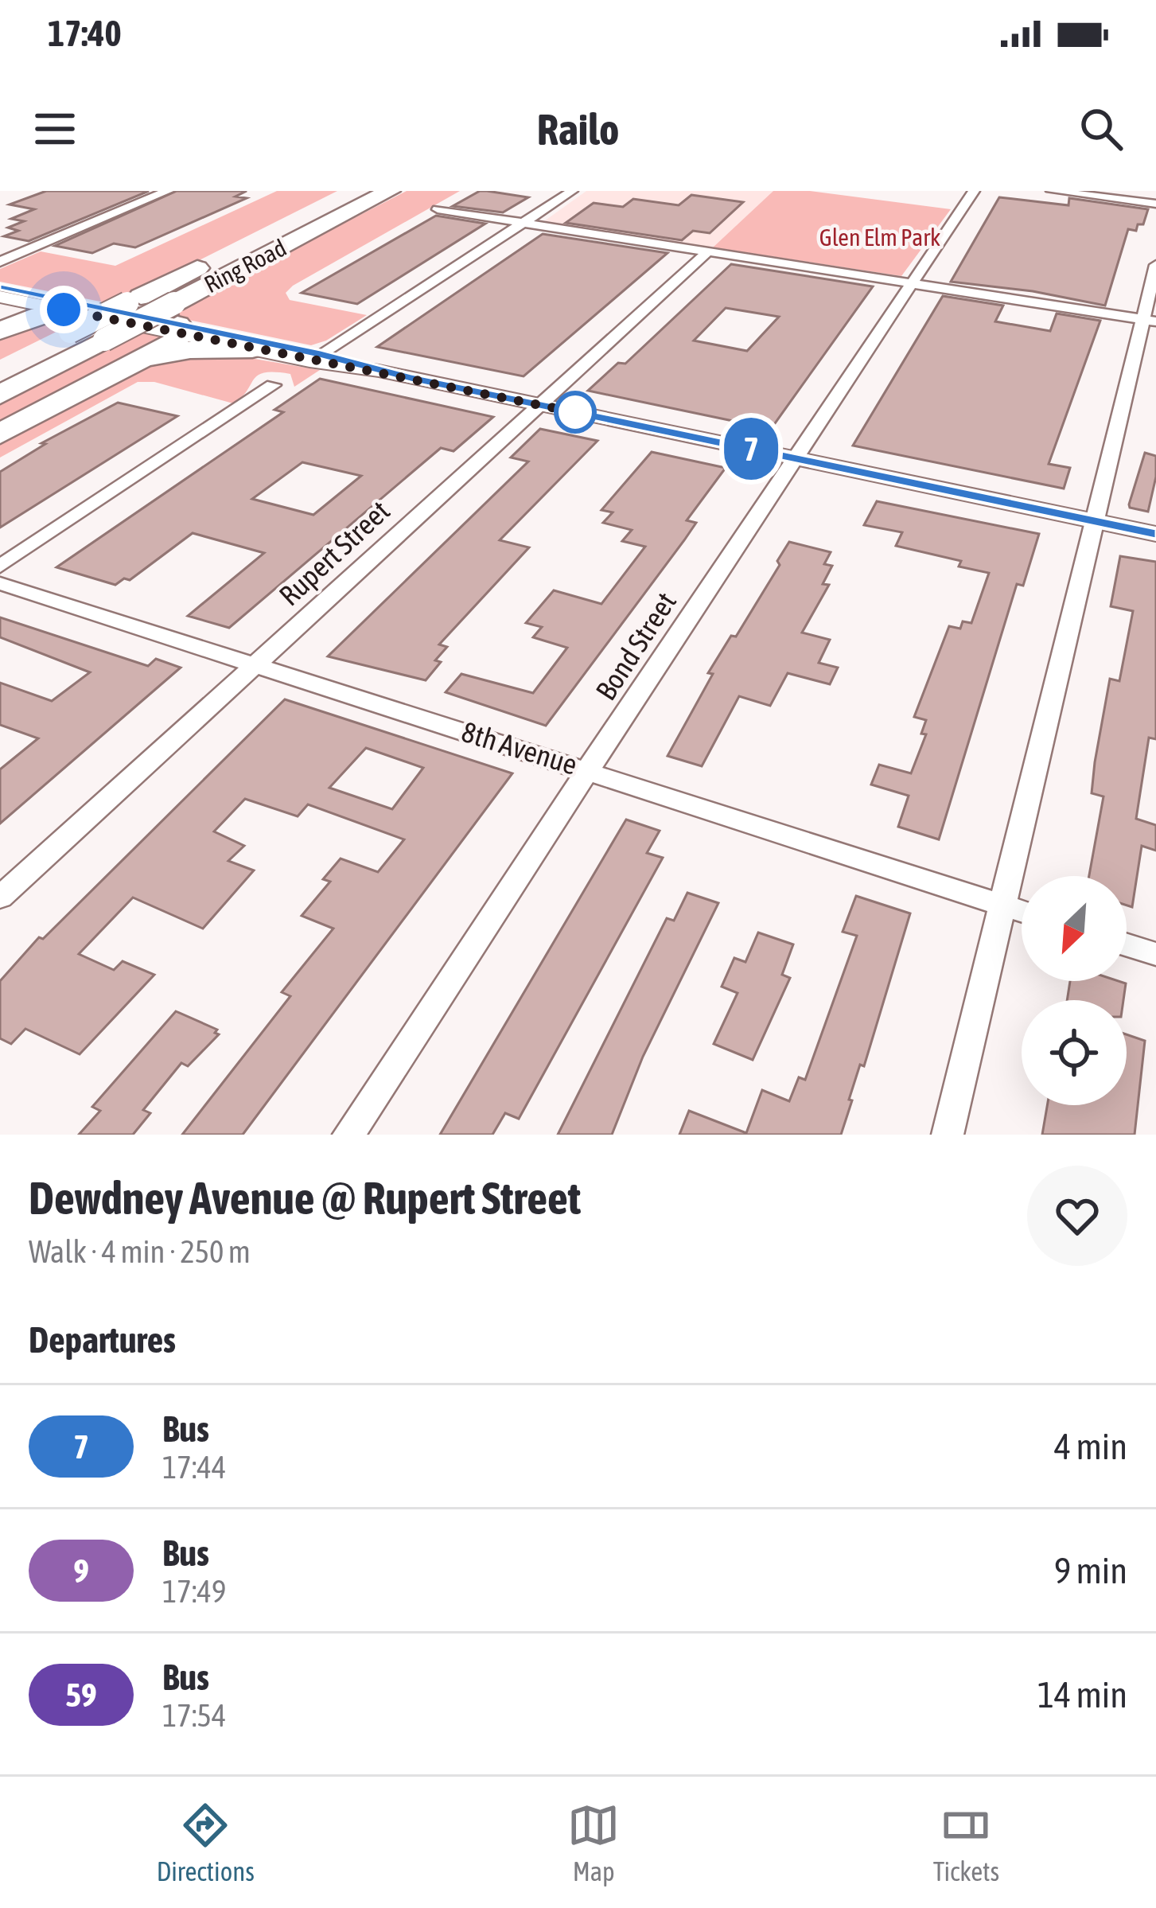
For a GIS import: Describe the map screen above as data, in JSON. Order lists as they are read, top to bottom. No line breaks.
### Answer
{"streets":{"highway":["Ring Road"],"street":["Rupert Street","Bond Street","8th Avenue"]},"crossings":[["Rupert Street","8th Avenue"],["Bond Street","8th Avenue"]],"parks":["Glen Elm Park"],"lines":["bus line 7"],"north":"bottom left","page":{"status":"17:40","header":"Railo","on_map":"7","heading":[["Dewdney Avenue @ Rupert Street","Walk · 4 min · 250 m"],"Departures"],"list":[{"mark":"7","name":"Bus","note":"17:44","value":"4 min"},{"mark":"9","name":"Bus","note":"17:49","value":"9 min"},{"mark":"59","name":"Bus","note":"17:54","value":"14 min"}],"tabs":["Directions","Map","Tickets"]}}
